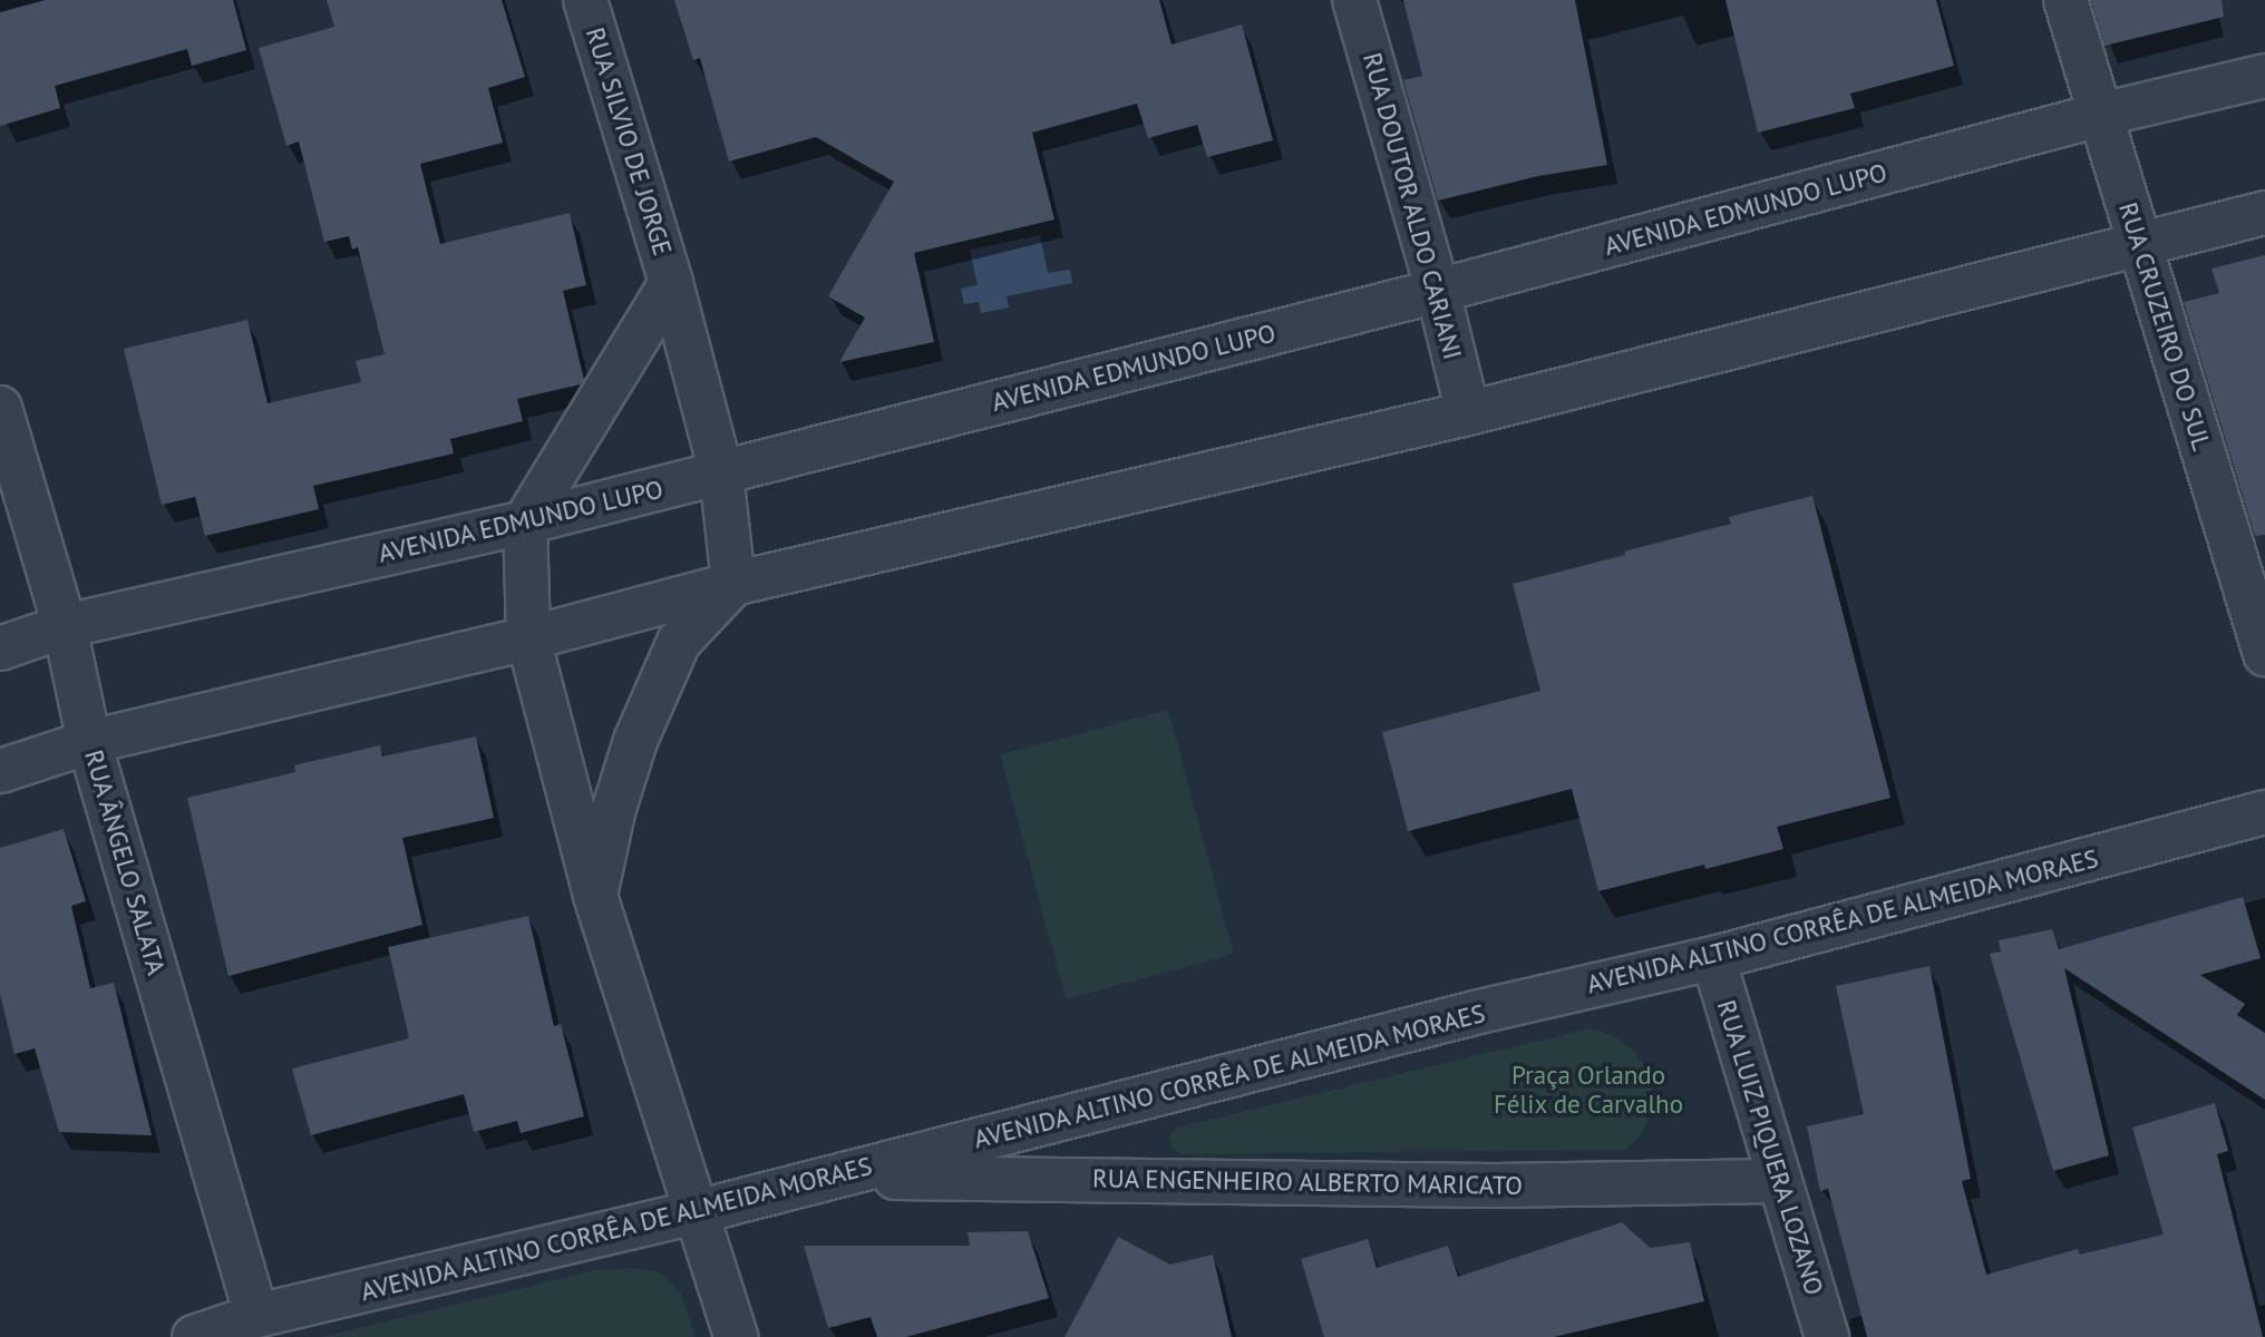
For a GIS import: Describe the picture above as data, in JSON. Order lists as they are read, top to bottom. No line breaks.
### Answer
{"streets":{"street":["RUA SILVIO DE JORGE","RUA DOUTOR ALDO CARIANI","AVENIDA EDMUNDO LUPO","RUA CRUZEIRO DO SUL","RUA ÂNGELO SALATA","AVENIDA ALTINO CORRÊA DE ALMEIDA MORAES","RUA LUIZ PIQUERA LOZANO","RUA ENGENHEIRO ALBERTO MARICATO"]},"crossings":[["RUA SILVIO DE JORGE","AVENIDA EDMUNDO LUPO"],["RUA DOUTOR ALDO CARIANI","AVENIDA EDMUNDO LUPO"],["AVENIDA EDMUNDO LUPO","RUA CRUZEIRO DO SUL"],["AVENIDA EDMUNDO LUPO","RUA ÂNGELO SALATA"],["RUA ÂNGELO SALATA","AVENIDA ALTINO CORRÊA DE ALMEIDA MORAES"],["AVENIDA ALTINO CORRÊA DE ALMEIDA MORAES","RUA LUIZ PIQUERA LOZANO"],["AVENIDA ALTINO CORRÊA DE ALMEIDA MORAES","RUA ENGENHEIRO ALBERTO MARICATO"],["RUA LUIZ PIQUERA LOZANO","RUA ENGENHEIRO ALBERTO MARICATO"]],"parks":["Praça Orlando Félix de Carvalho"]}
